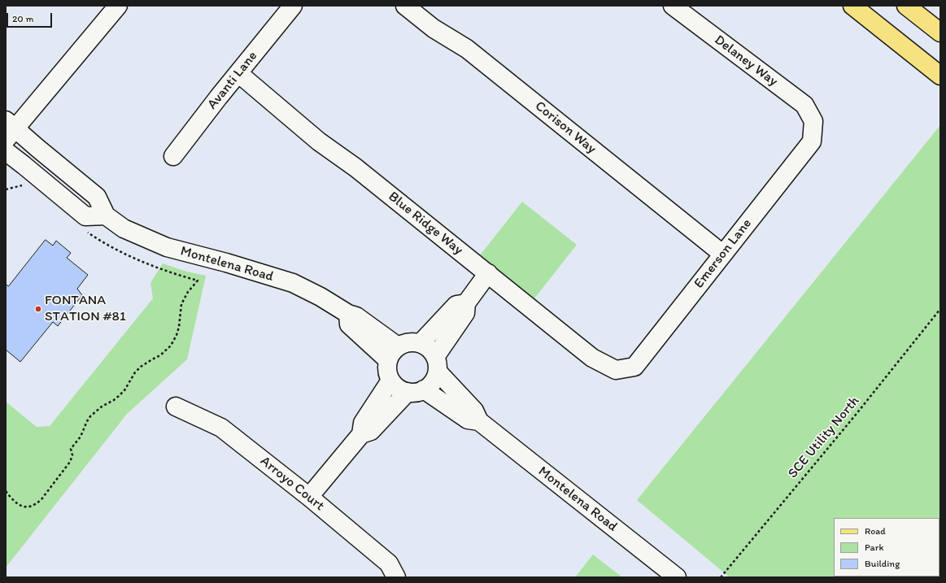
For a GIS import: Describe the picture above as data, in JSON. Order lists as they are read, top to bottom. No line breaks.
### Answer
{"streets":{"street":["Delaney Way","Avanti Lane","Corison Way","Blue Ridge Way","Emerson Lane","Montelena Road","Arroyo Court"],"path":["SCE Utility North"]},"crossings":[["Delaney Way","Emerson Lane"],["Avanti Lane","Blue Ridge Way"],["Corison Way","Emerson Lane"],["Blue Ridge Way","Emerson Lane"]],"places":["FONTANA STATION #81"],"legend":["Road","Park","Building"],"scale_bar":"20 m"}
